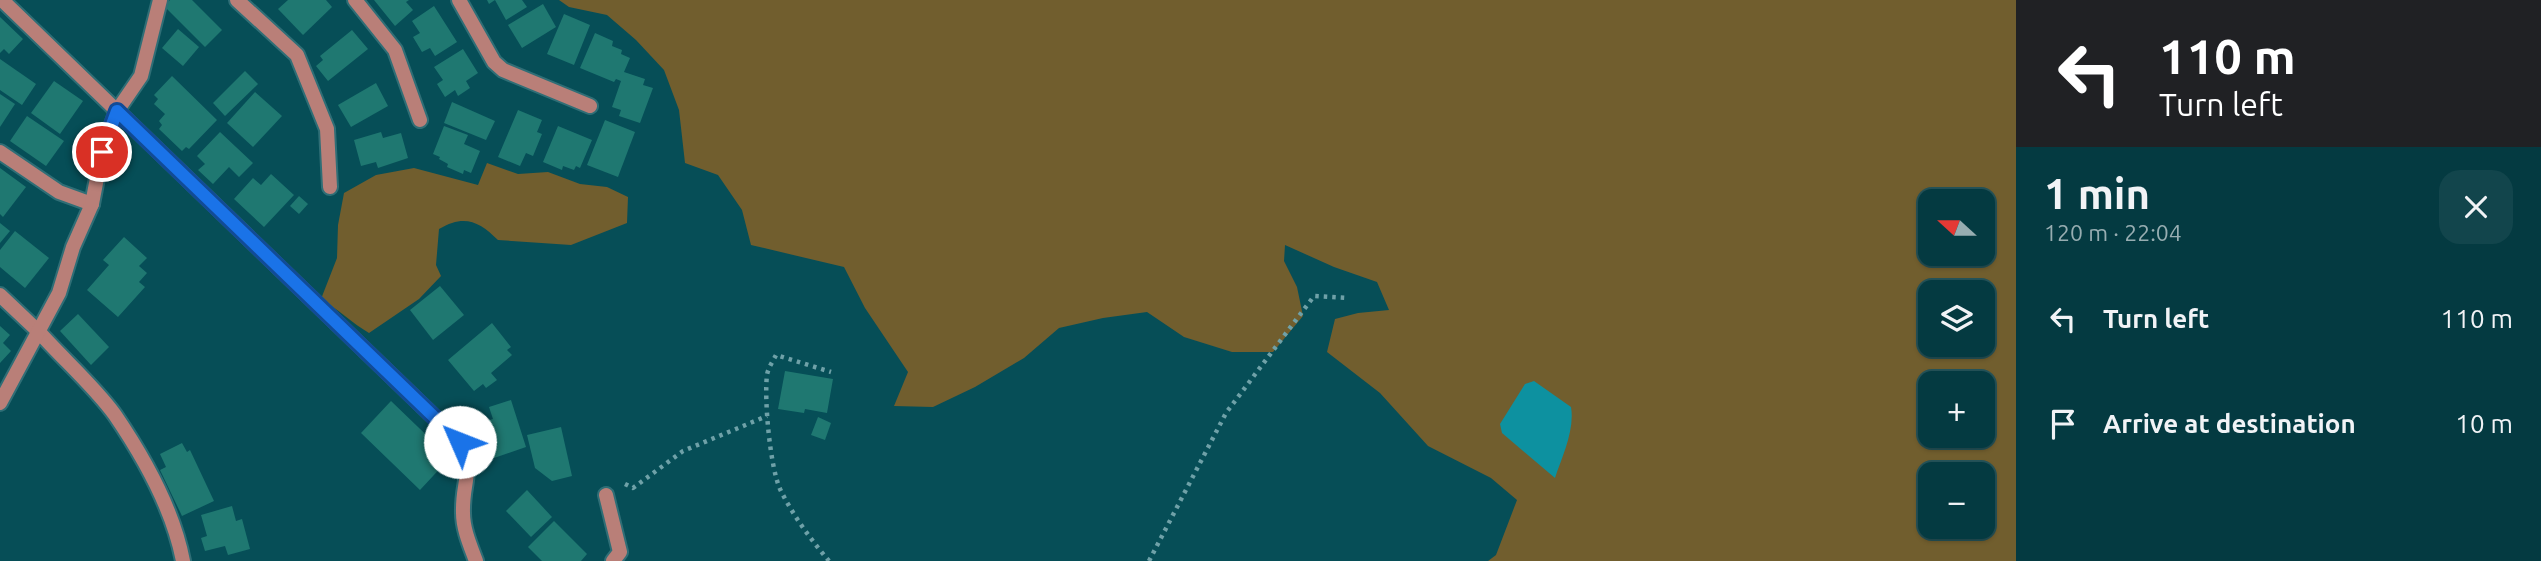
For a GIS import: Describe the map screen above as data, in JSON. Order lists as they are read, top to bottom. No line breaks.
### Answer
{"north":"left","page":{"turn":["110 m","Turn left"],"heading":["1 min","120 m · 22:04"],"map_buttons":["+","−"],"list":[{"name":"Turn left","value":"110 m"},{"name":"Arrive at destination","value":"10 m"}]}}
